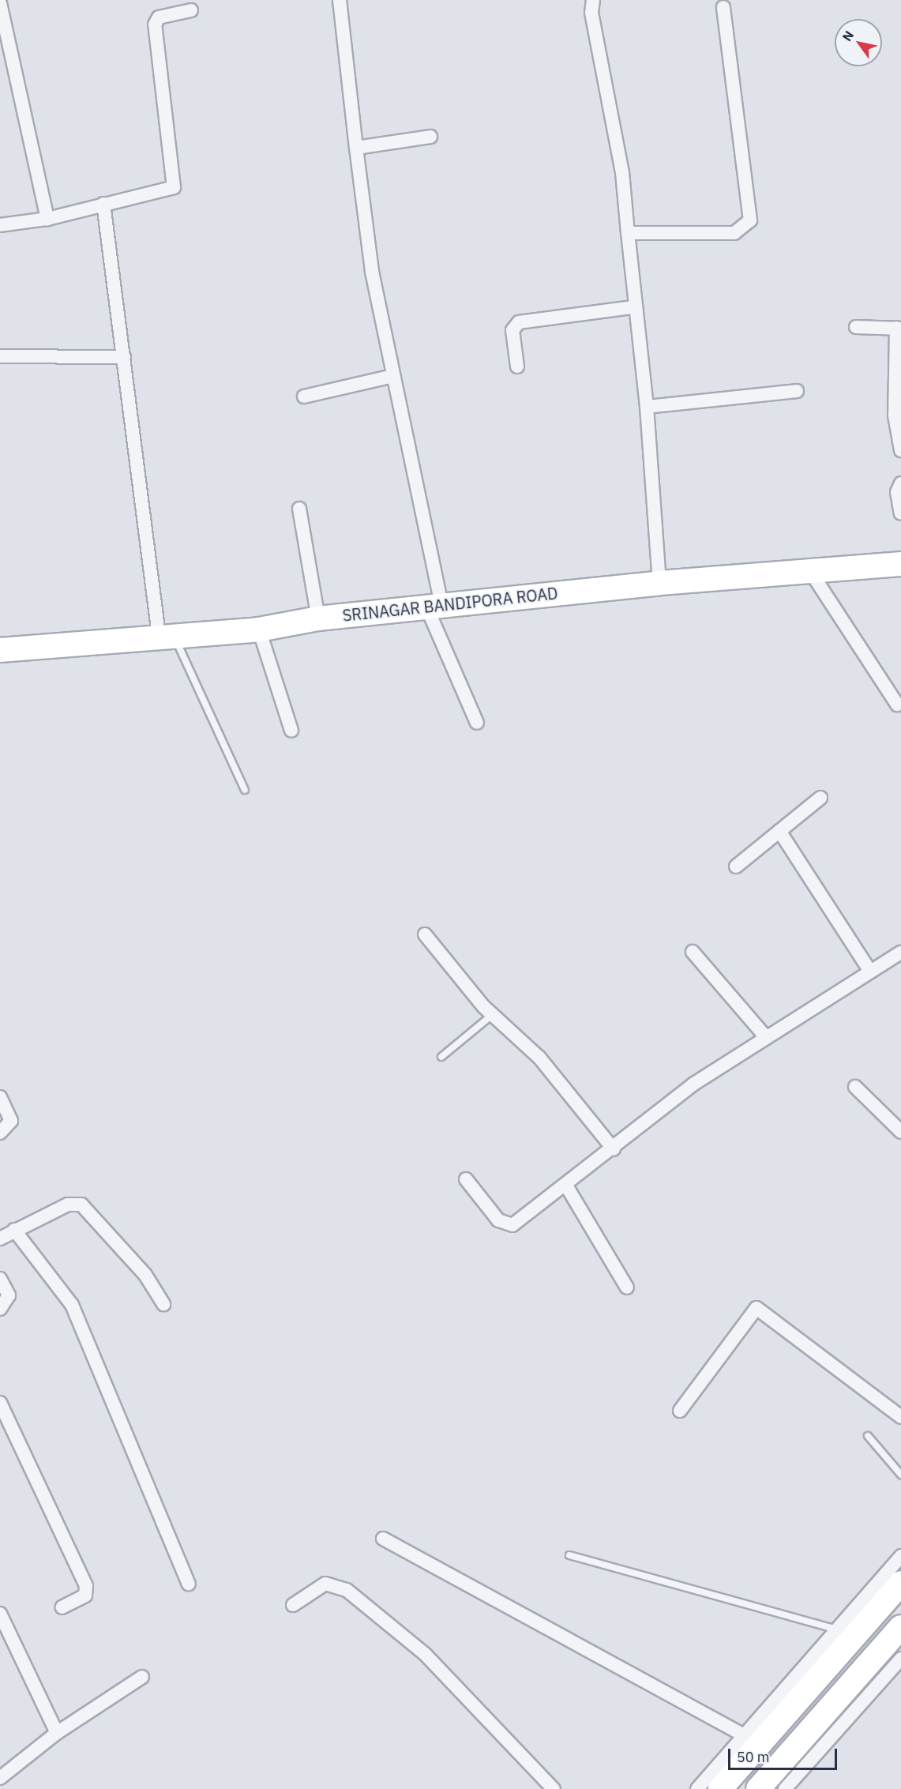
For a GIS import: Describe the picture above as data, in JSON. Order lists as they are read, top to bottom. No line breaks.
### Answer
{"streets":{"highway":["SRINAGAR BANDIPORA ROAD"]},"scale_bar":"50 m","north":"top left"}
